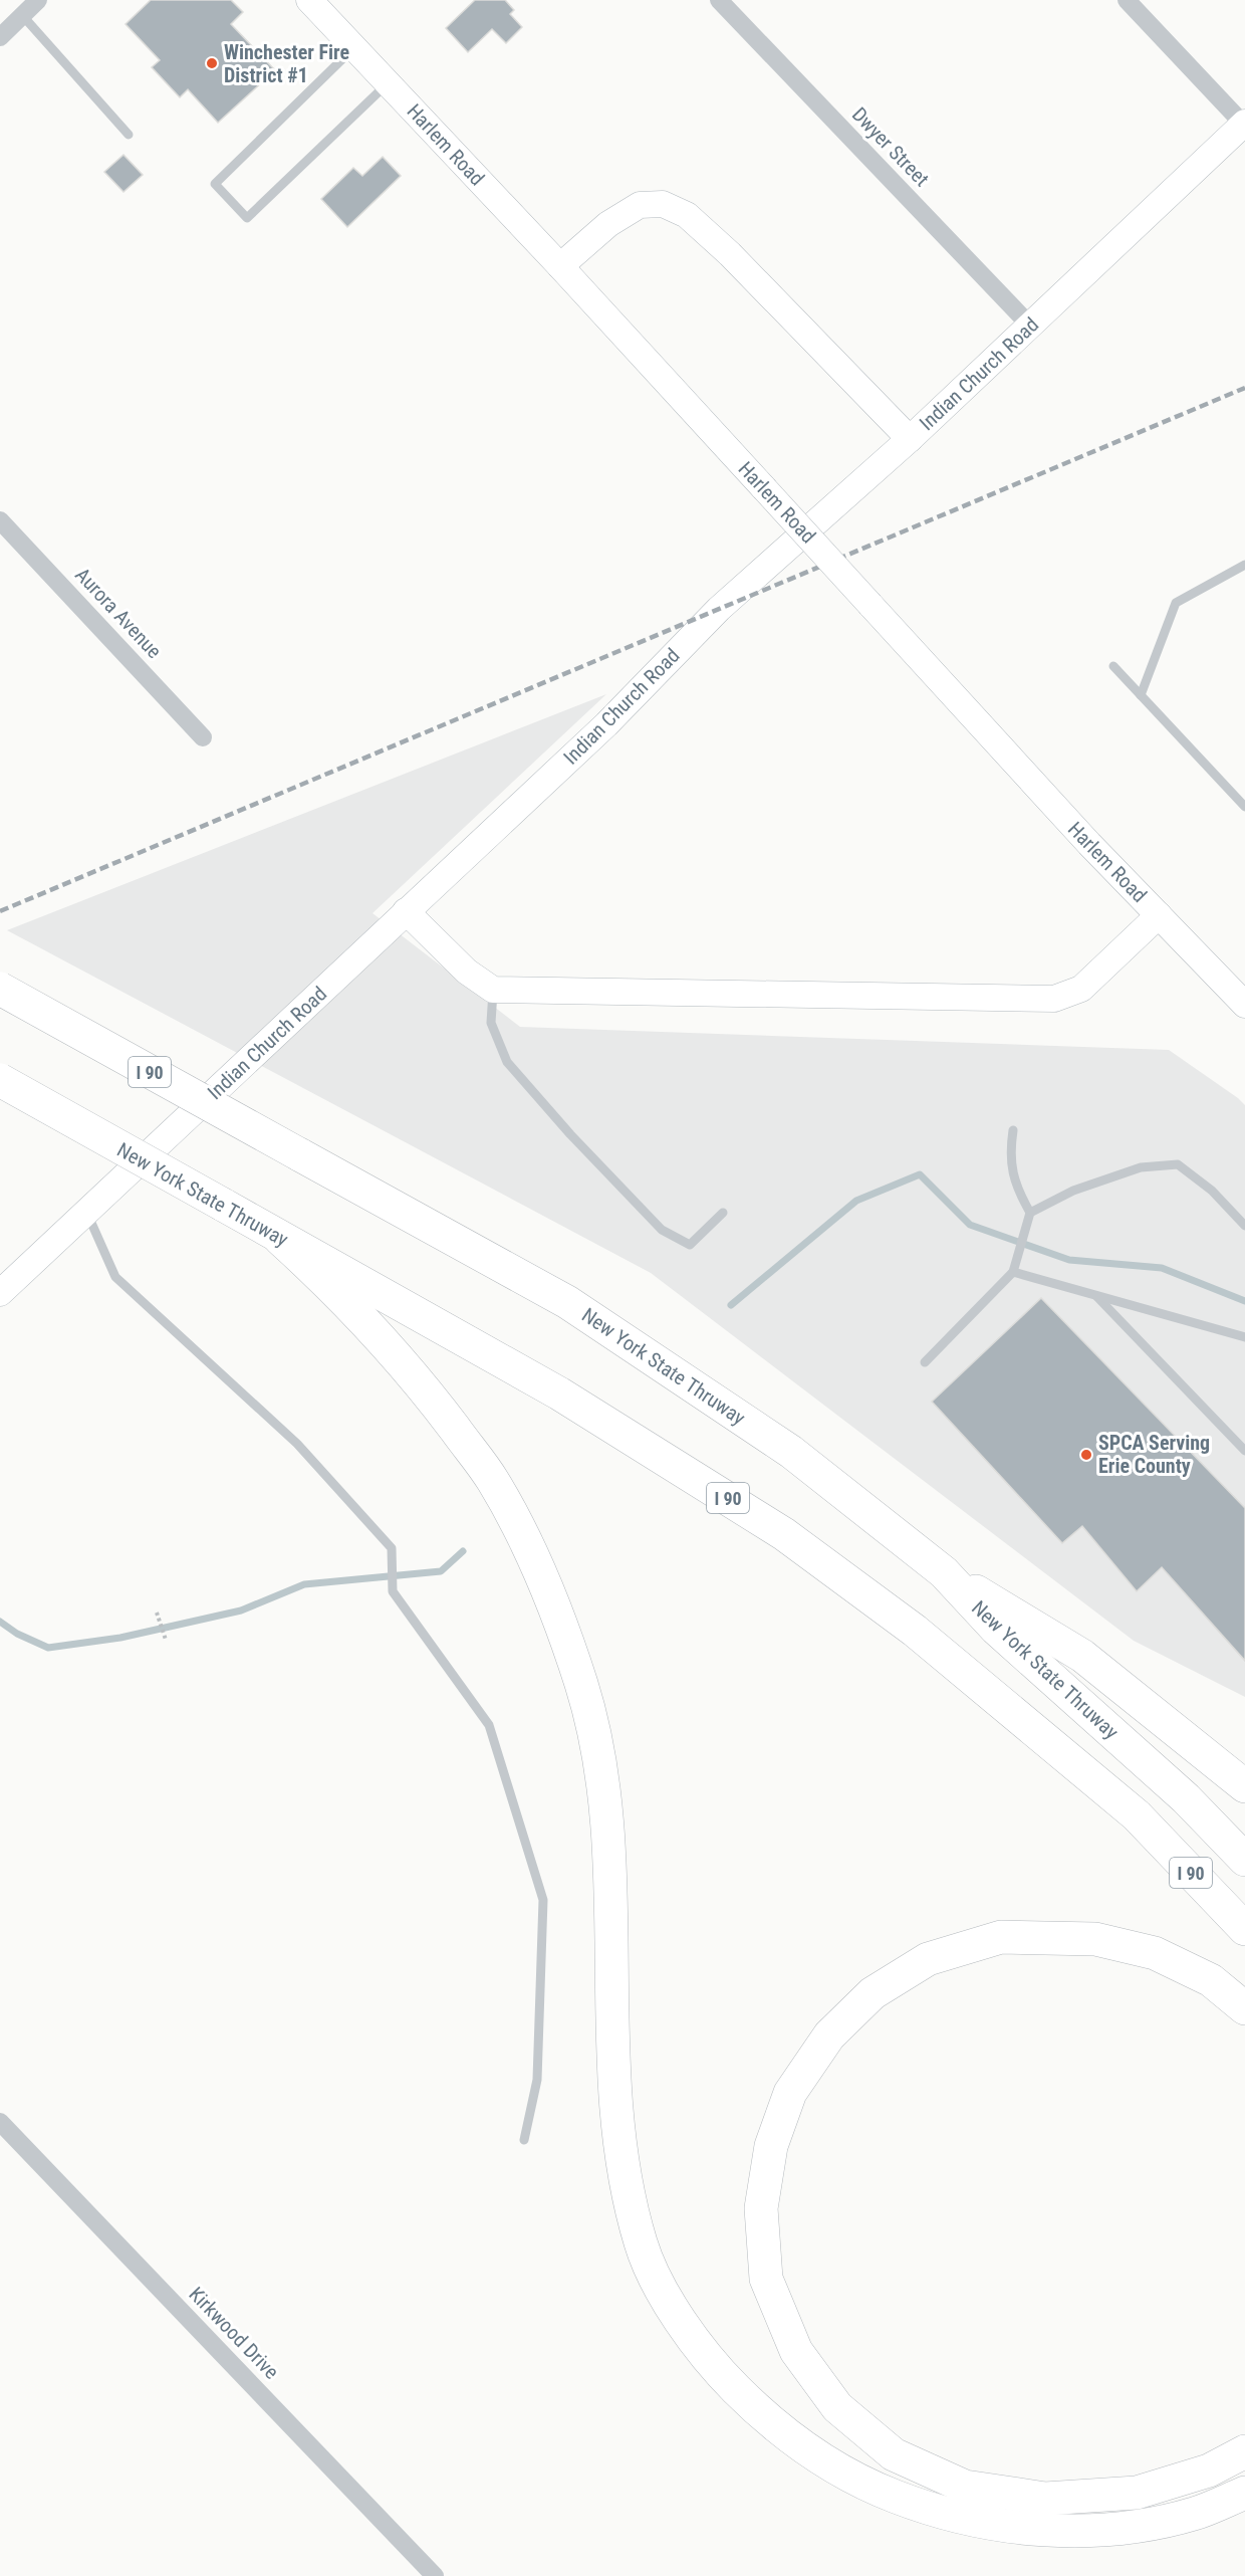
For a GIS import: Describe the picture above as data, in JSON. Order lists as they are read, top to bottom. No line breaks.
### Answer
{"streets":{"highway":["I 90","New York State Thruway"],"main road":["Harlem Road","Indian Church Road"],"street":["Dwyer Street","Aurora Avenue","Kirkwood Drive"]},"crossings":[["Dwyer Street","Indian Church Road"]],"places":["Winchester Fire District #1","SPCA Serving Erie County"]}
